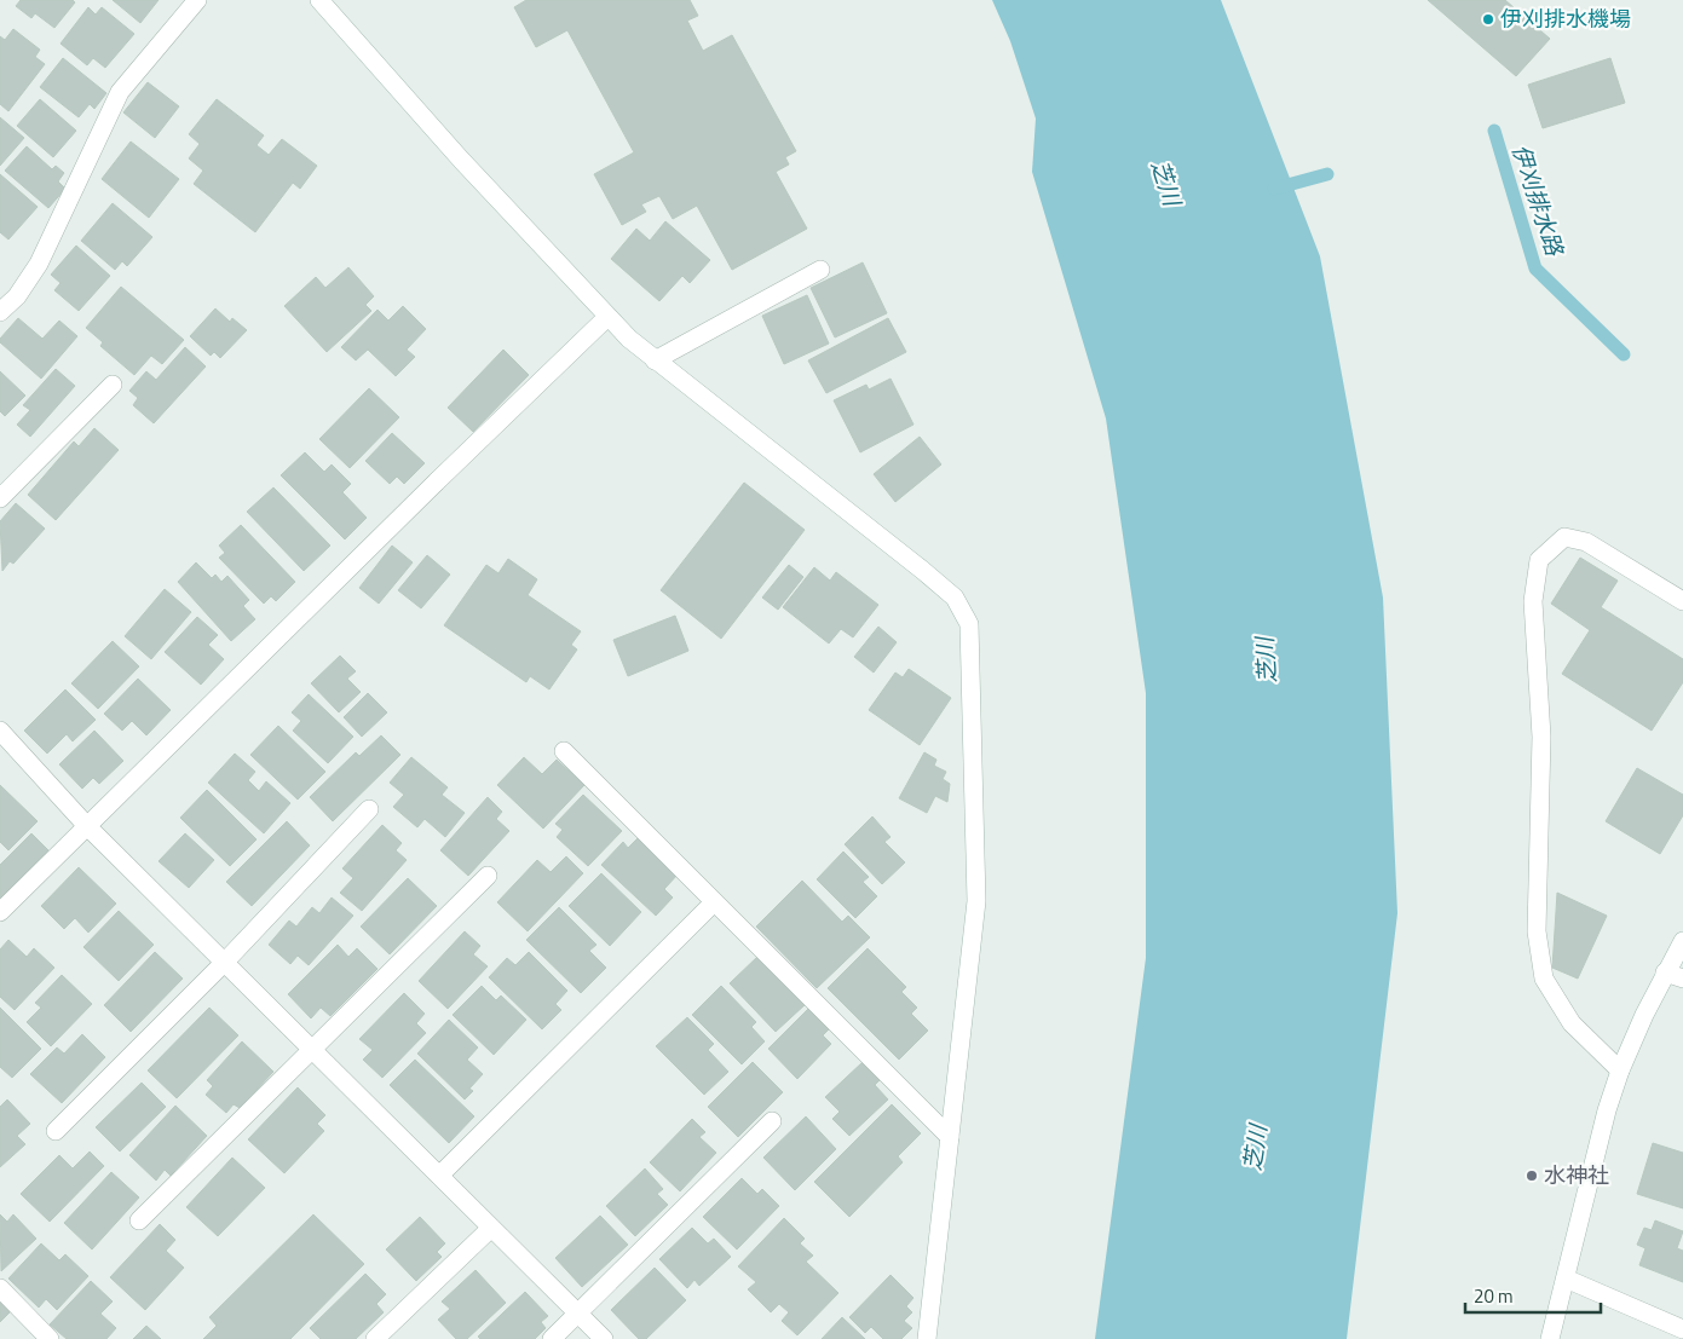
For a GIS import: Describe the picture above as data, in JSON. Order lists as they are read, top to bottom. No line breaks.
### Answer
{"water":["芝川","伊刈排水路"],"places":["伊刈排水機場","水神社"],"scale_bar":"20 m"}
